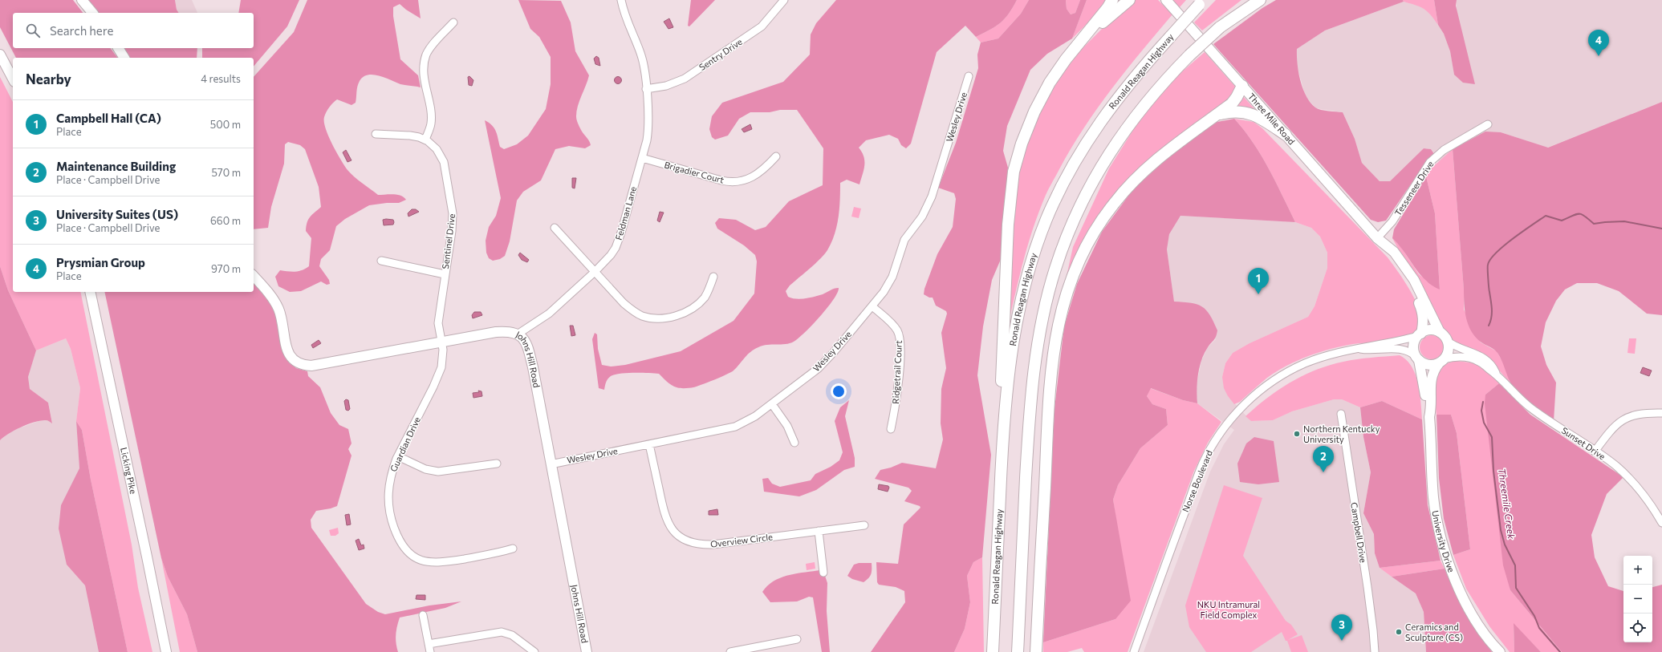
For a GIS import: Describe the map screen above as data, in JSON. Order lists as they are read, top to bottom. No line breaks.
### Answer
{"streets":{"highway":["Ronald Reagan Highway"],"main road":["Three Mile Road","Johns Hill Road","Licking Pike","University Drive"],"street":["Sentry Drive","Wesley Drive","Brigadier Court","Tesseneer Drive","Feldman Lane","Sentinel Drive","Ridgetrail Court","Sunset Drive","Guardian Drive","Norse Boulevard","Campbell Drive","Overview Circle"]},"crossings":[["Sentry Drive","Feldman Lane"],["Wesley Drive","Johns Hill Road"],["Wesley Drive","Ridgetrail Court"],["Wesley Drive","Overview Circle"],["Three Mile Road","Tesseneer Drive"],["Three Mile Road","Sunset Drive"],["Three Mile Road","Norse Boulevard"],["Three Mile Road","University Drive"],["Brigadier Court","Feldman Lane"],["Feldman Lane","Johns Hill Road"],["Sentinel Drive","Johns Hill Road"],["Sentinel Drive","Guardian Drive"],["Johns Hill Road","Guardian Drive"],["Sunset Drive","Norse Boulevard"],["Sunset Drive","University Drive"],["Norse Boulevard","University Drive"]],"water":["Threemile Creek"],"parks":["NKU Intramural Field Complex"],"places":["Northern Kentucky University","Ceramics and Sculpture (CS)"],"page":{"search":"Search here","pins":["4","1","2","3"],"heading":["Nearby","4 results"],"list":[{"mark":"1","name":"Campbell Hall (CA)","note":"Place","value":"500 m"},{"mark":"2","name":"Maintenance Building","note":"Place · Campbell Drive","value":"570 m"},{"mark":"3","name":"University Suites (US)","note":"Place · Campbell Drive","value":"660 m"},{"mark":"4","name":"Prysmian Group","note":"Place","value":"970 m"}],"map_buttons":["+","−"]}}
